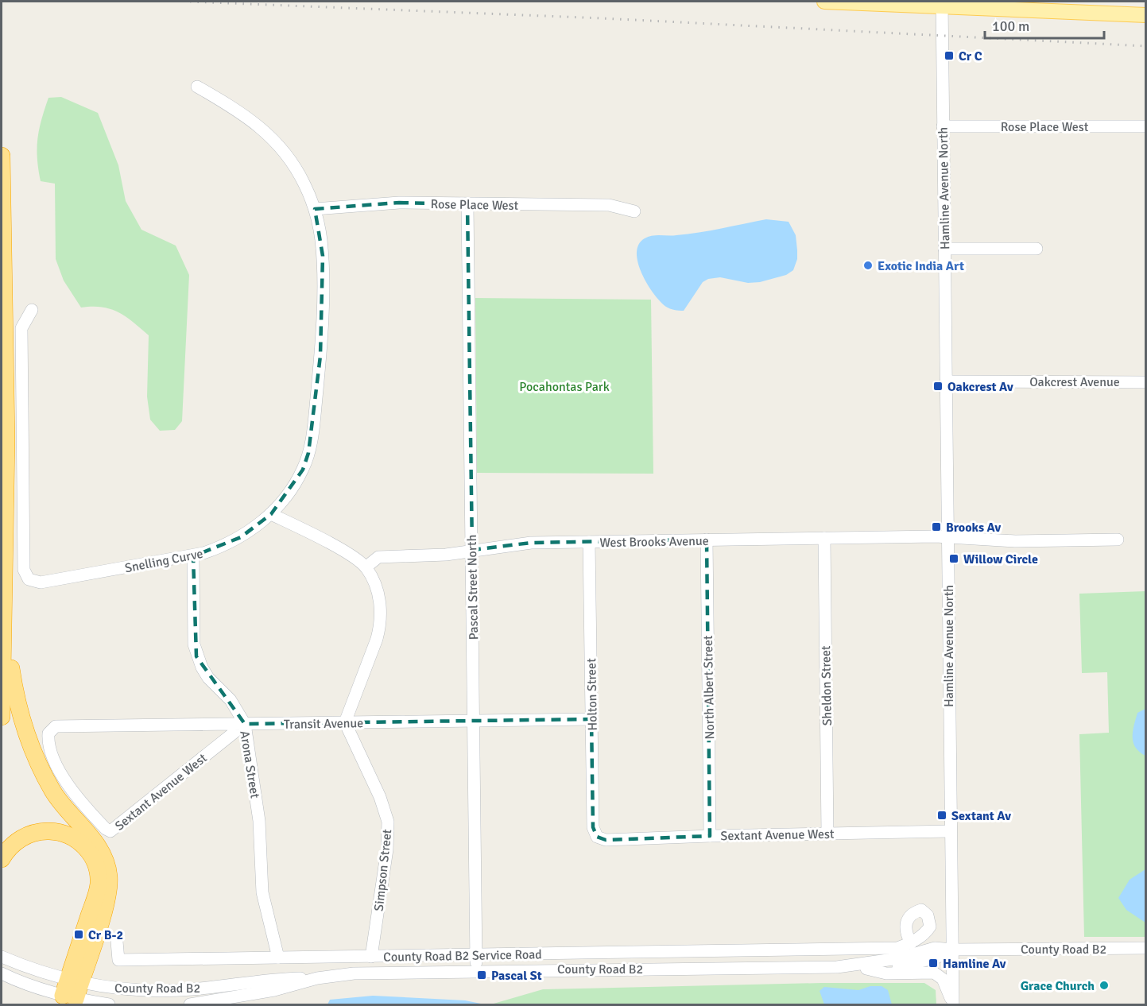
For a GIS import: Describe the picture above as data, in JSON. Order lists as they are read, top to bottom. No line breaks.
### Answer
{"streets":{"street":["Rose Place West","Hamline Avenue North","Oakcrest Avenue","West Brooks Avenue","Snelling Curve","Pascal Street North","Sheldon Street","North Albert Street","Holton Street","Transit Avenue","Arona Street","Sextant Avenue West","Simpson Street","County Road B2","County Road B2 Service Road"]},"crossings":[["Rose Place West","Hamline Avenue North"],["Rose Place West","Snelling Curve"],["Rose Place West","Pascal Street North"],["Hamline Avenue North","Oakcrest Avenue"],["Hamline Avenue North","West Brooks Avenue"],["Hamline Avenue North","Sextant Avenue West"],["Hamline Avenue North","County Road B2"],["West Brooks Avenue","Pascal Street North"],["West Brooks Avenue","Sheldon Street"],["West Brooks Avenue","North Albert Street"],["West Brooks Avenue","Holton Street"],["Snelling Curve","Arona Street"],["Pascal Street North","Transit Avenue"],["Pascal Street North","County Road B2"],["Pascal Street North","County Road B2 Service Road"],["Sheldon Street","Sextant Avenue West"],["North Albert Street","Sextant Avenue West"],["Holton Street","Transit Avenue"],["Holton Street","Sextant Avenue West"],["Transit Avenue","Arona Street"],["Transit Avenue","Sextant Avenue West"],["Transit Avenue","Simpson Street"],["Arona Street","Sextant Avenue West"],["Arona Street","County Road B2 Service Road"],["Simpson Street","County Road B2 Service Road"]],"parks":["Pocahontas Park"],"places":{"transit":["Cr C","Oakcrest Av","Brooks Av","Willow Circle","Sextant Av","Cr B-2","Hamline Av","Pascal St"],"other":["Exotic India Art","Grace Church"]},"scale_bar":"100 m"}
